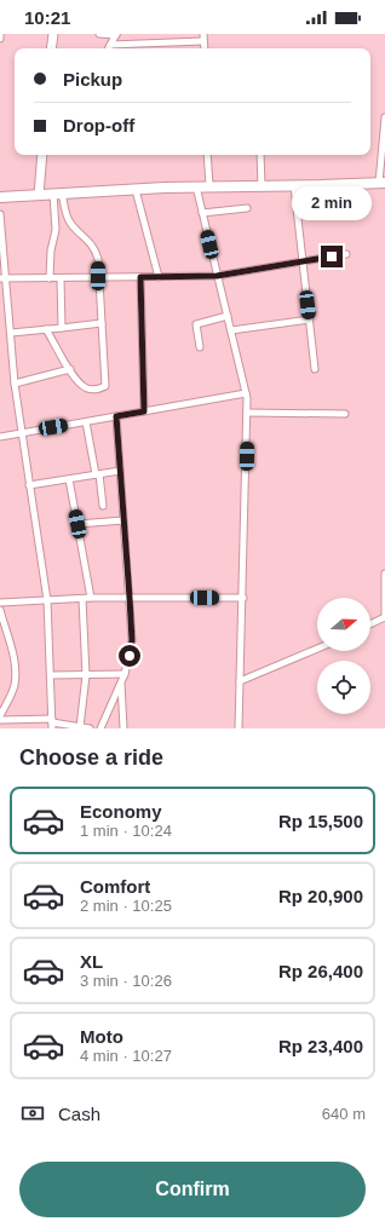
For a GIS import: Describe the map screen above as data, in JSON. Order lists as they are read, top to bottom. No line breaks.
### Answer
{"north":"right","page":{"status":"10:21","banner":["Pickup","Drop-off"],"bubble":"2 min","heading":"Choose a ride","list":[{"name":"Economy","note":"1 min · 10:24","value":"Rp 15,500"},{"name":"Comfort","note":"2 min · 10:25","value":"Rp 20,900"},{"name":"XL","note":"3 min · 10:26","value":"Rp 26,400"},{"name":"Moto","note":"4 min · 10:27","value":"Rp 23,400"}],"pay":["Cash","640 m"],"buttons":"Confirm"}}
